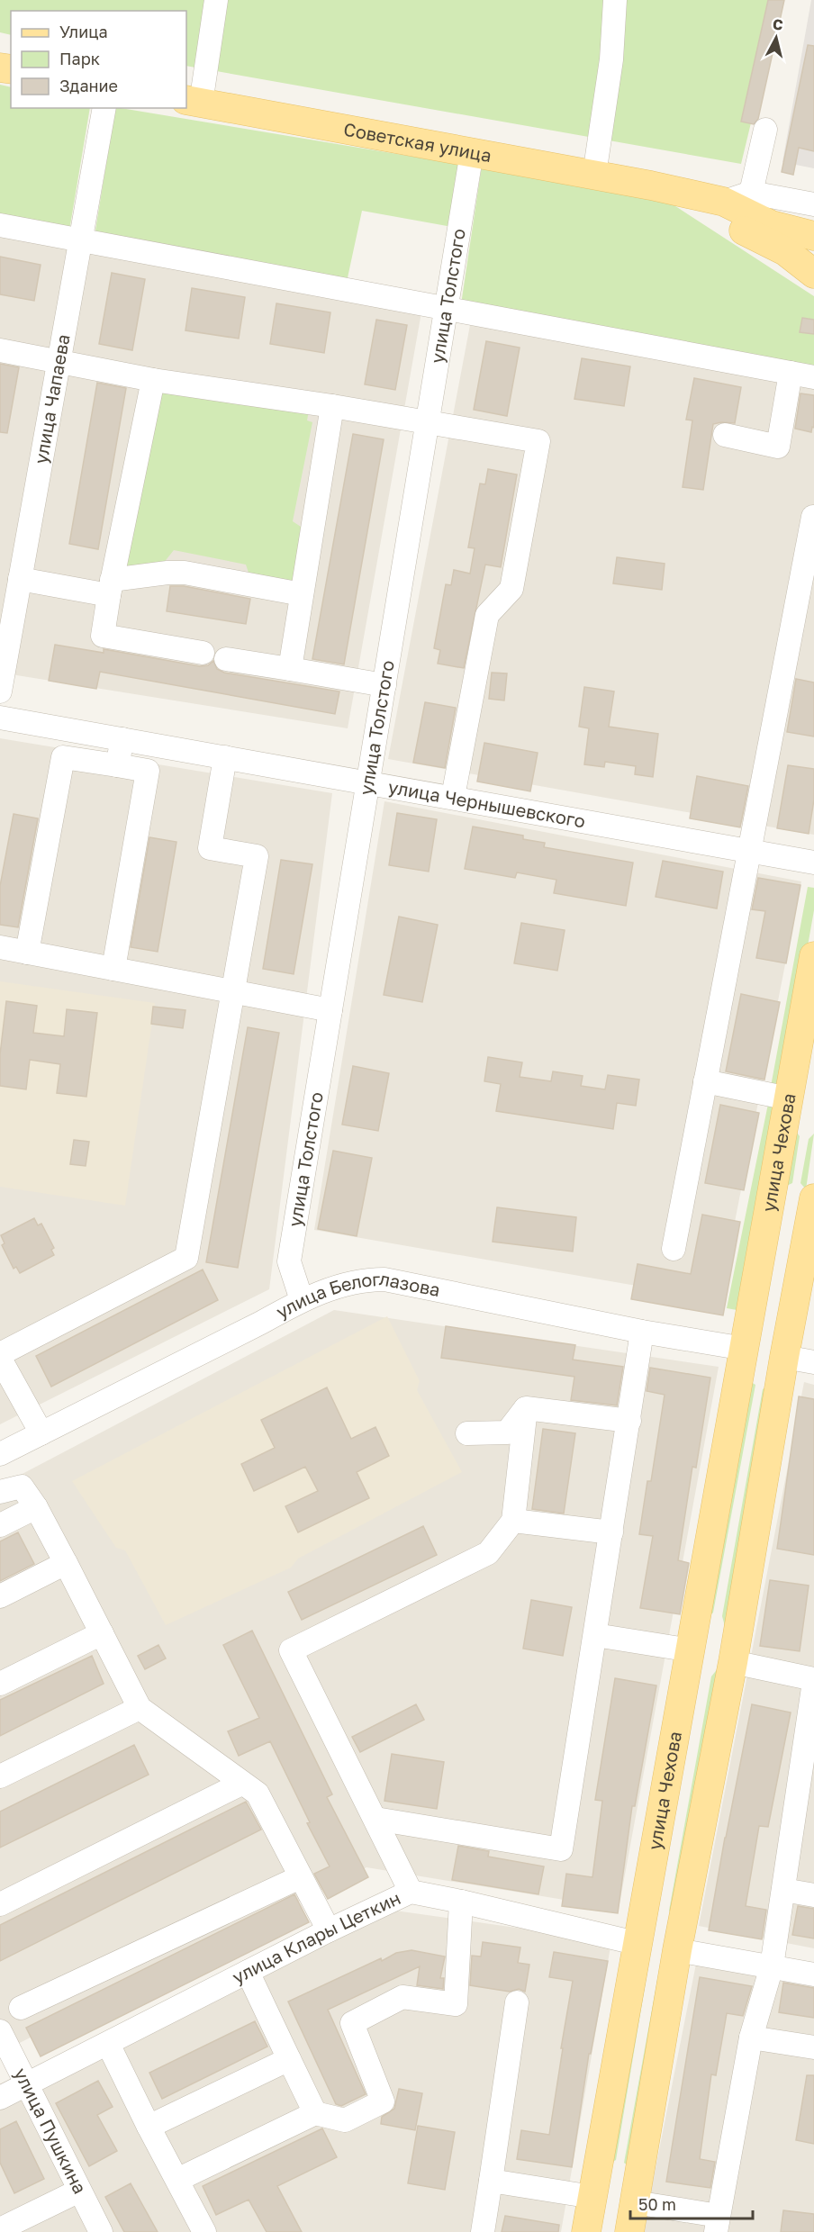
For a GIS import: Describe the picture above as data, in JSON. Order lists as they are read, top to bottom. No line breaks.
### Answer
{"streets":{"main road":["Советская улица","улица Чехова","улица Клары Цеткин"],"street":["улица Толстого","улица Чапаева","улица Чернышевского","улица Белоглазова","улица Пушкина"]},"crossings":[["Советская улица","улица Толстого"],["улица Толстого","улица Чернышевского"],["улица Толстого","улица Белоглазова"],["улица Чехова","улица Белоглазова"],["улица Чехова","улица Клары Цеткин"],["улица Клары Цеткин","улица Пушкина"]],"legend":["Улица","Парк","Здание"],"scale_bar":"50 m","north":"top"}
